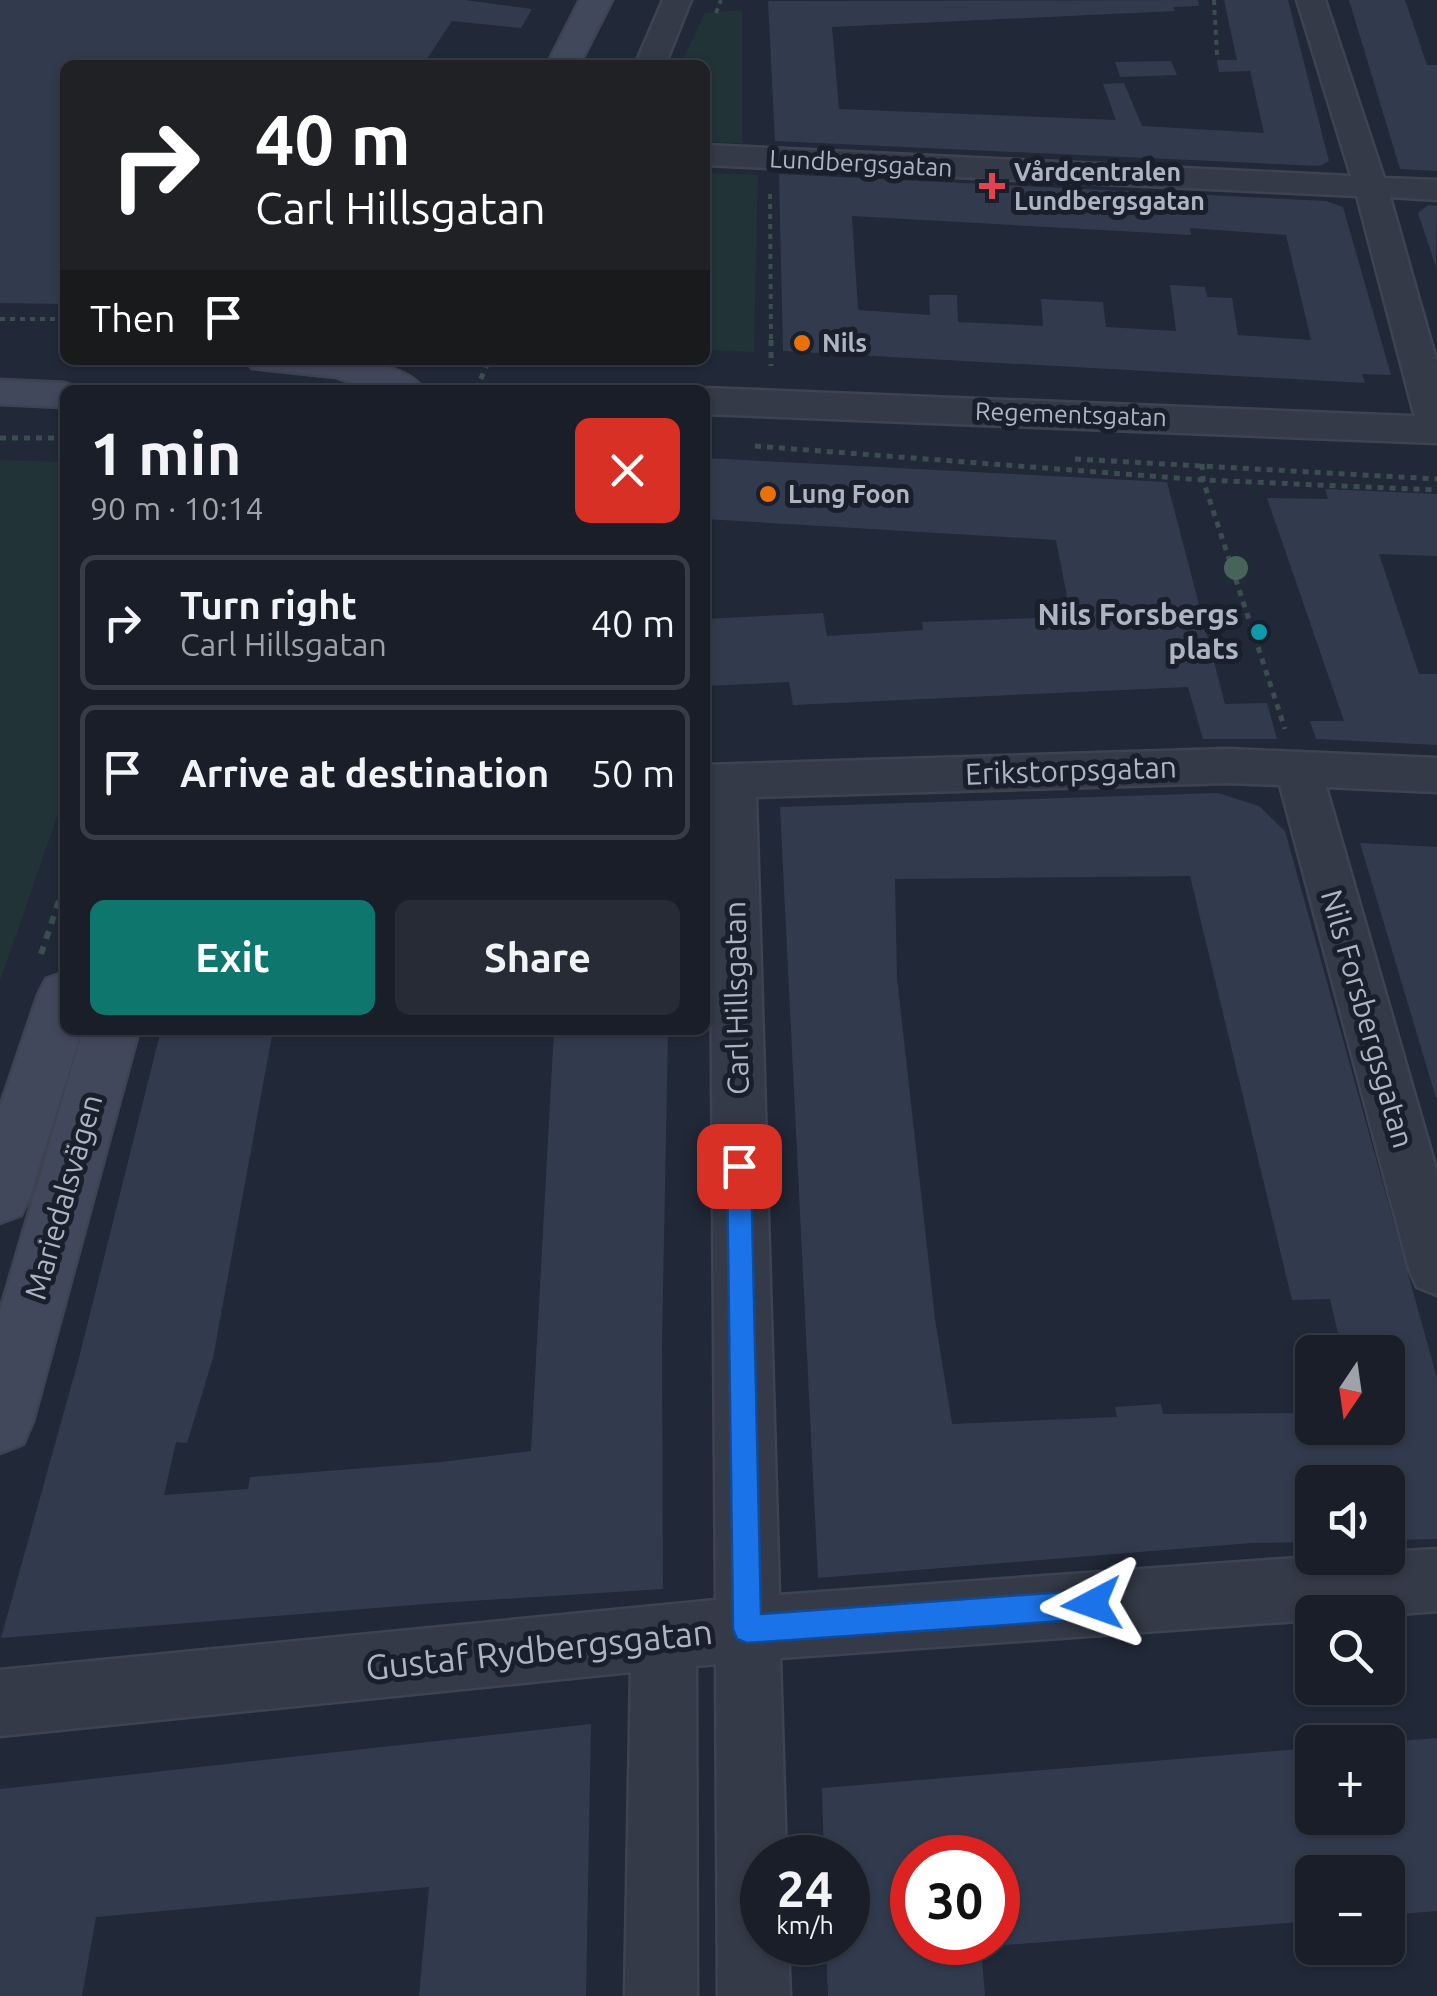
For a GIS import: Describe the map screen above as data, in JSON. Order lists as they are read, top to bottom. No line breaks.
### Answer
{"streets":{"main road":["Mariedalsvägen"],"street":["Lundbergsgatan","Regementsgatan","Erikstorpsgatan","Carl Hillsgatan","Nils Forsbergsgatan","Gustaf Rydbergsgatan"]},"crossings":[["Erikstorpsgatan","Carl Hillsgatan"],["Erikstorpsgatan","Nils Forsbergsgatan"],["Carl Hillsgatan","Gustaf Rydbergsgatan"]],"places":{"health":["Vårdcentralen Lundbergsgatan"],"other":["Nils","Lung Foon","Nils Forsbergs plats"]},"north":"bottom","page":{"turn":["40 m","Carl Hillsgatan"],"then":"Then","heading":["1 min","90 m · 10:14"],"list":[{"name":"Turn right","note":"Carl Hillsgatan","value":"40 m"},{"name":"Arrive at destination","value":"50 m"}],"buttons":["Exit","Share"],"map_buttons":["+","−"],"speed":"24 km/h","limit":"30"}}
